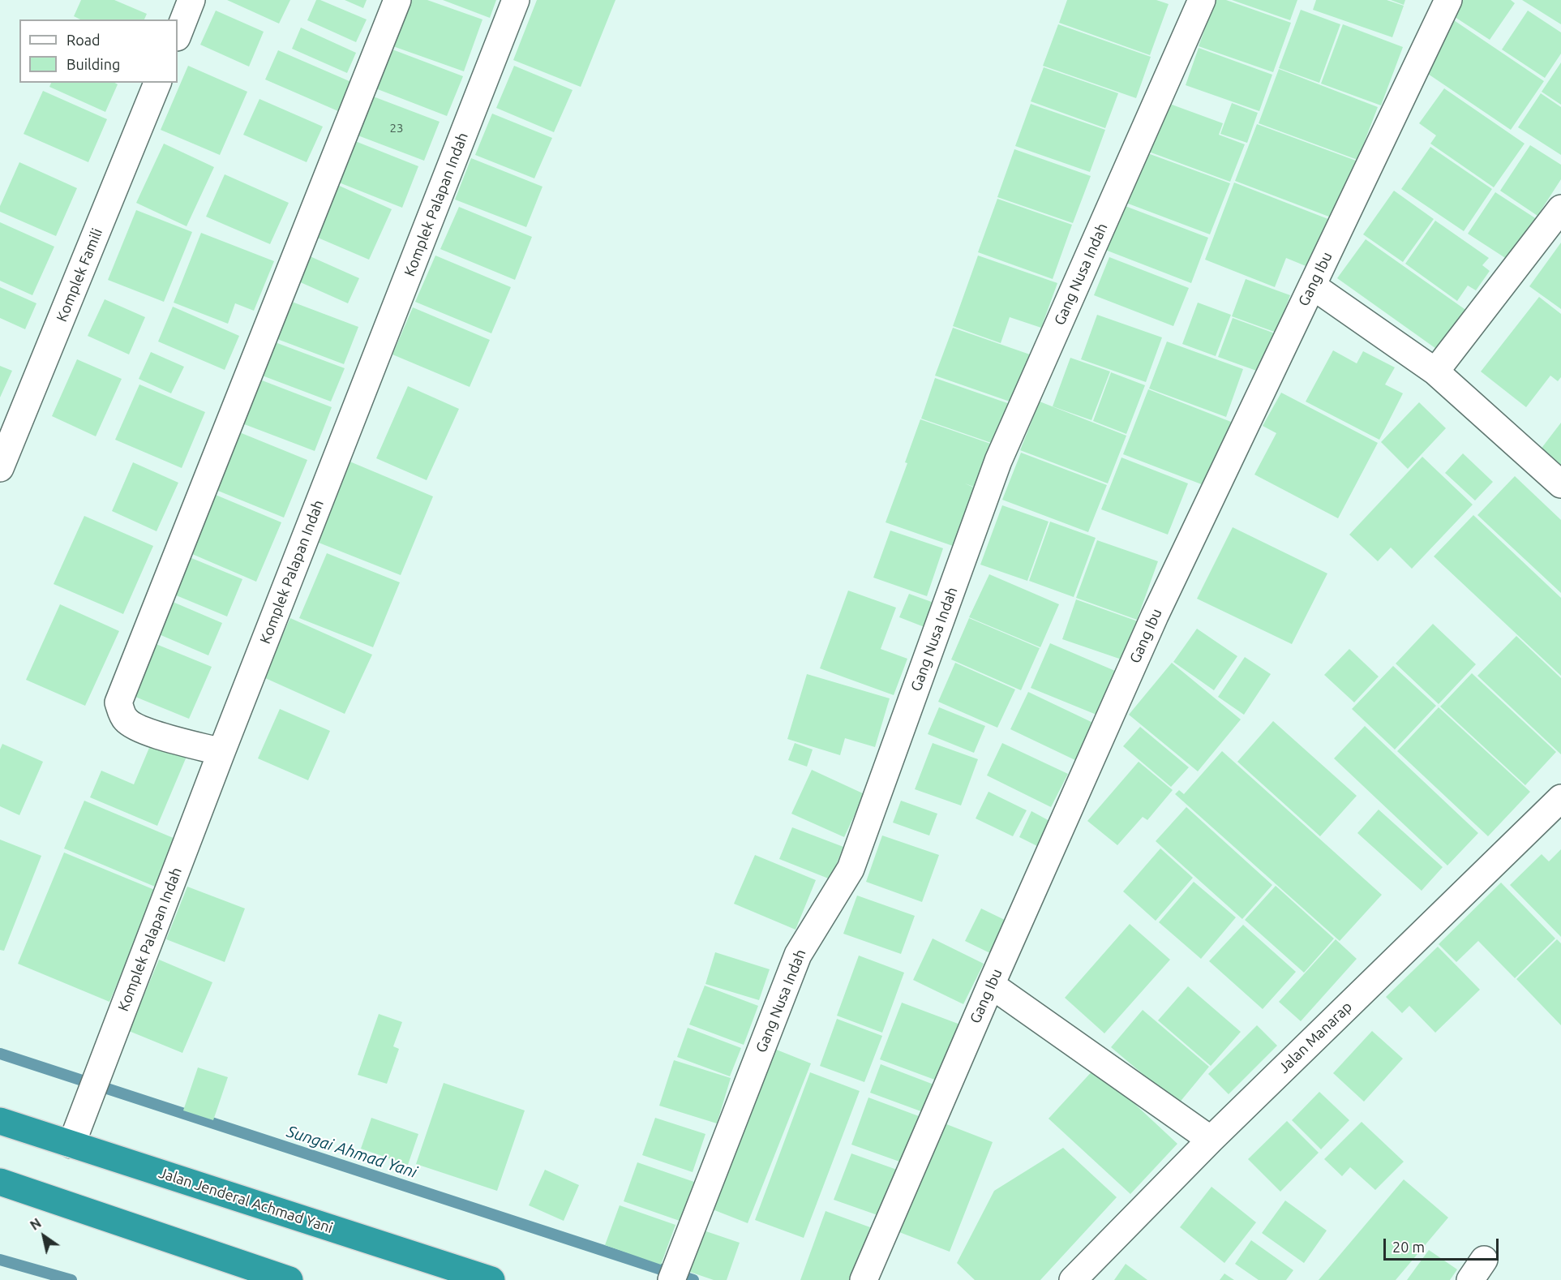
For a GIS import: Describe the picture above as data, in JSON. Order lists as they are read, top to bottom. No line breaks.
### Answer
{"streets":{"highway":["Jalan Jenderal Achmad Yani"],"street":["Komplek Palapan Indah","Gang Nusa Indah","Komplek Famili","Gang Ibu","Jalan Manarap"]},"crossings":[["Komplek Palapan Indah","Jalan Jenderal Achmad Yani"]],"water":["Sungai Ahmad Yani"],"house_numbers":["23"],"legend":["Road","Building"],"scale_bar":"20 m","north":"top left"}
